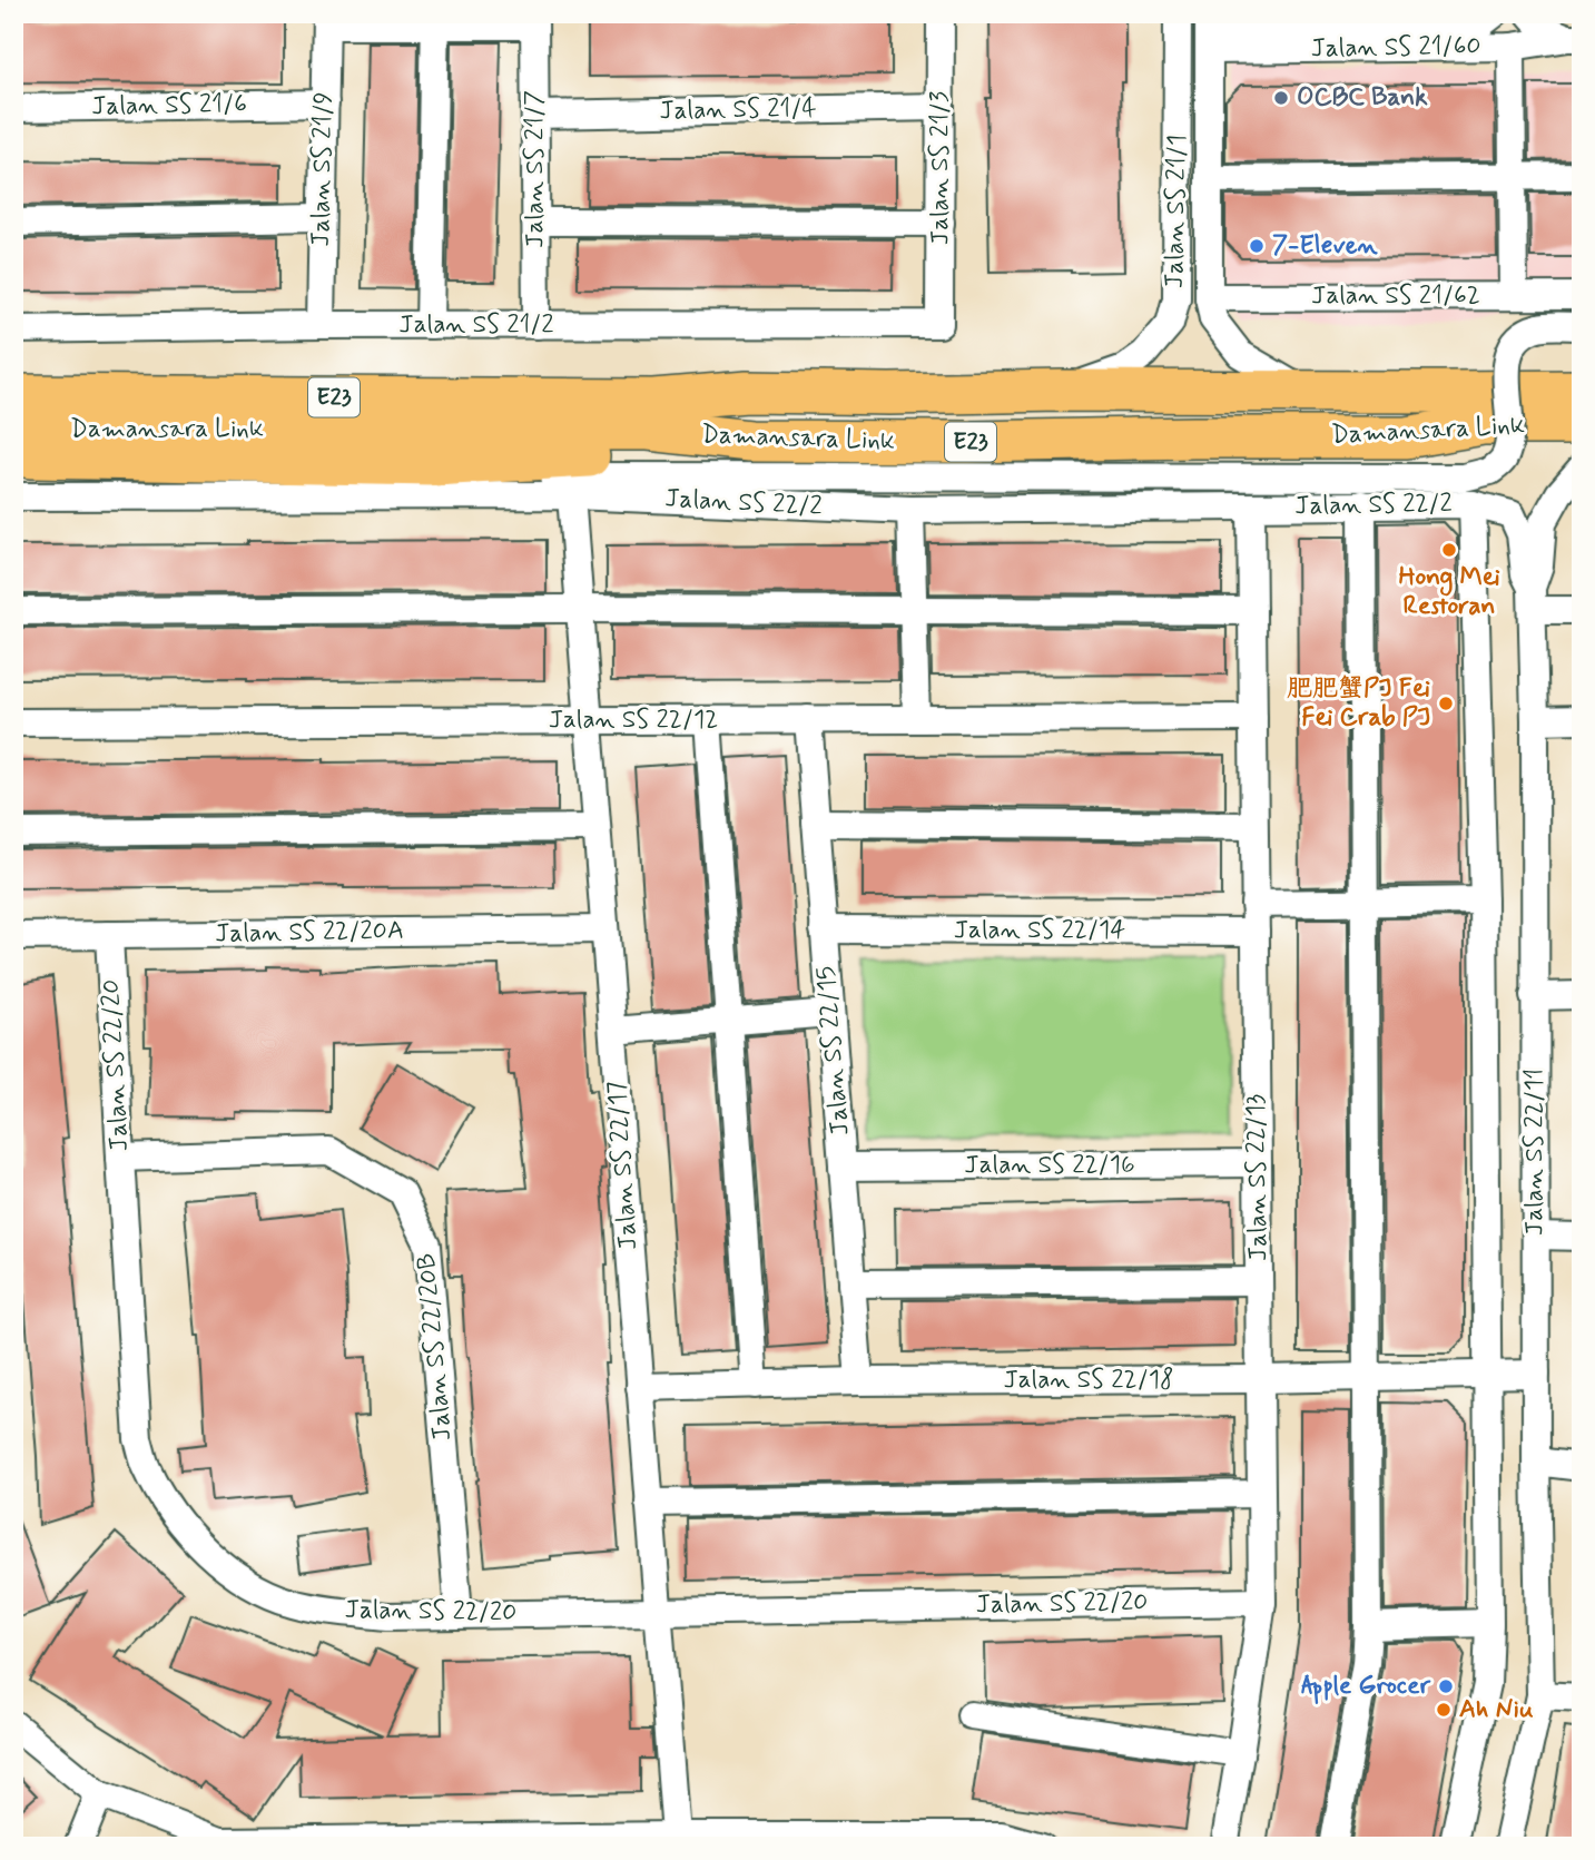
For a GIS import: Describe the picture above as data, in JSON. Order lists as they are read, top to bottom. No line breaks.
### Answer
{"streets":{"highway":["E23","Damansara Link"],"street":["Jalan SS 21/60","Jalan SS 21/6","Jalan SS 21/4","Jalan SS 21/3","Jalan SS 21/9","Jalan SS 21/7","Jalan SS 21/1","Jalan SS 21/62","Jalan SS 21/2","Jalan SS 22/2","Jalan SS 22/12","Jalan SS 22/14","Jalan SS 22/20A","Jalan SS 22/15","Jalan SS 22/20","Jalan SS 22/11","Jalan SS 22/17","Jalan SS 22/16","Jalan SS 22/13","Jalan SS 22/20B","Jalan SS 22/18"]},"crossings":[["Jalan SS 21/60","Jalan SS 21/1"],["Jalan SS 21/6","Jalan SS 21/9"],["Jalan SS 21/4","Jalan SS 21/3"],["Jalan SS 21/4","Jalan SS 21/7"],["Jalan SS 21/3","Jalan SS 21/2"],["Jalan SS 21/9","Jalan SS 21/2"],["Jalan SS 21/7","Jalan SS 21/2"],["Jalan SS 21/1","Jalan SS 21/62"],["Jalan SS 21/1","Damansara Link"],["Jalan SS 22/2","Jalan SS 22/11"],["Jalan SS 22/2","Jalan SS 22/17"],["Jalan SS 22/2","Jalan SS 22/13"],["Jalan SS 22/12","Jalan SS 22/15"],["Jalan SS 22/12","Jalan SS 22/17"],["Jalan SS 22/12","Jalan SS 22/13"],["Jalan SS 22/14","Jalan SS 22/15"],["Jalan SS 22/14","Jalan SS 22/13"],["Jalan SS 22/20A","Jalan SS 22/20"],["Jalan SS 22/20A","Jalan SS 22/17"],["Jalan SS 22/15","Jalan SS 22/16"],["Jalan SS 22/15","Jalan SS 22/18"],["Jalan SS 22/20","Jalan SS 22/17"],["Jalan SS 22/20","Jalan SS 22/13"],["Jalan SS 22/20","Jalan SS 22/20B"],["Jalan SS 22/11","Jalan SS 22/18"],["Jalan SS 22/17","Jalan SS 22/18"],["Jalan SS 22/16","Jalan SS 22/13"],["Jalan SS 22/13","Jalan SS 22/18"]],"places":["OCBC Bank","7-Eleven","Hong Mei Restoran","肥肥蟹PJ Fei Fei Crab PJ","Apple Grocer","Ah Niu"]}
